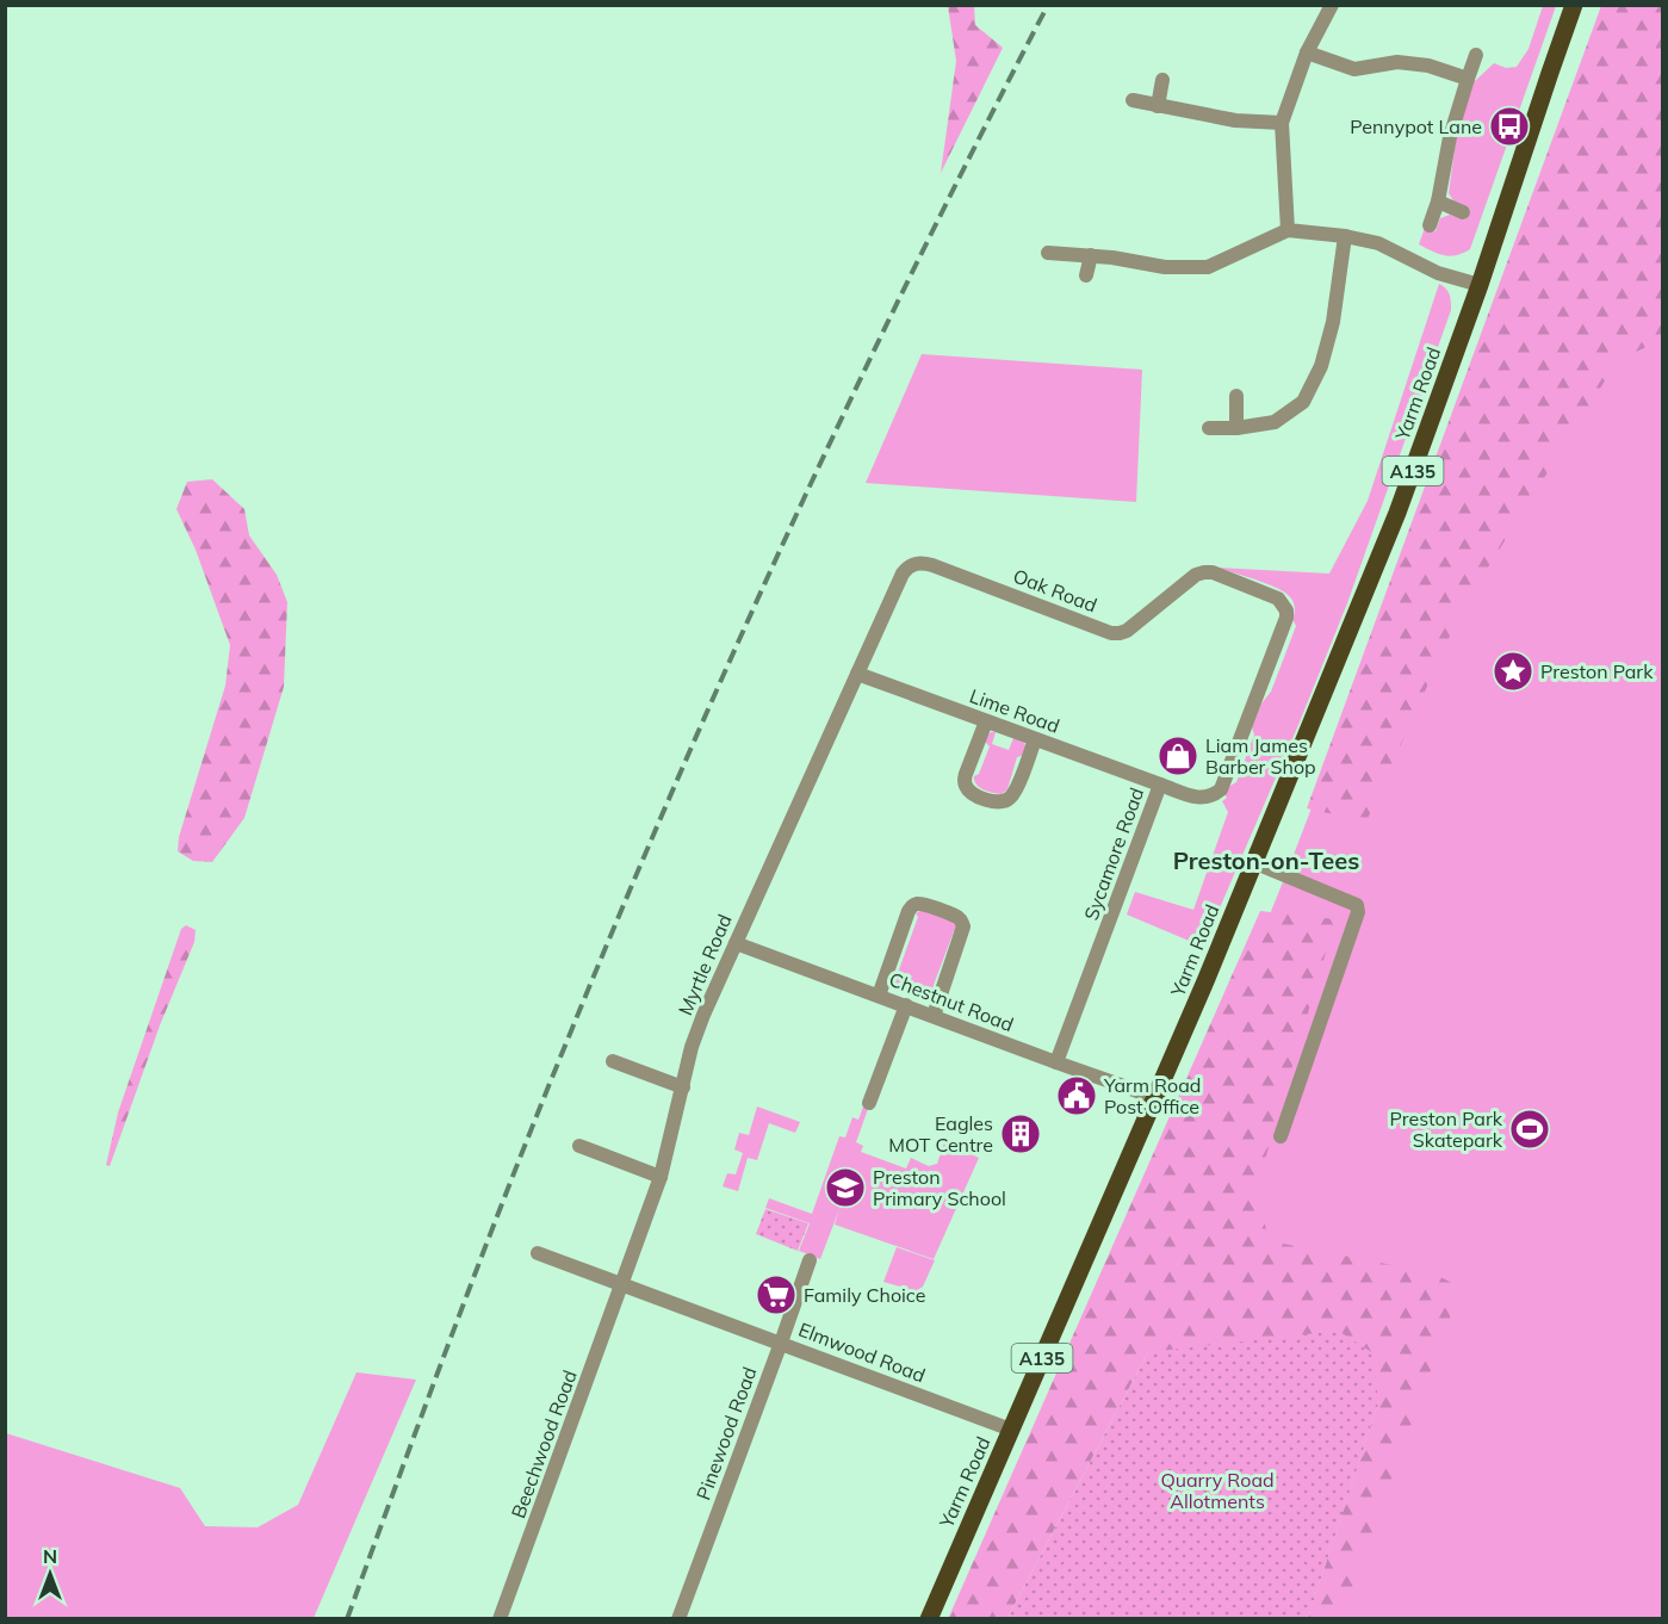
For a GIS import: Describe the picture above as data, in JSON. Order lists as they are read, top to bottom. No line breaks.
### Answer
{"streets":{"main road":["Yarm Road","A135"],"street":["Oak Road","Lime Road","Sycamore Road","Myrtle Road","Chestnut Road","Elmwood Road","Pinewood Road","Beechwood Road"]},"crossings":[["Yarm Road","Chestnut Road"],["Yarm Road","Elmwood Road"],["Oak Road","Lime Road"],["Oak Road","Sycamore Road"],["Oak Road","Myrtle Road"],["Lime Road","Sycamore Road"],["Lime Road","Myrtle Road"],["Sycamore Road","Chestnut Road"],["Myrtle Road","Chestnut Road"],["Myrtle Road","Elmwood Road"],["Myrtle Road","Beechwood Road"],["Elmwood Road","Pinewood Road"],["Elmwood Road","Beechwood Road"]],"districts":["Preston-on-Tees"],"parks":["Quarry Road Allotments"],"places":{"bus stop":["Pennypot Lane"],"place":["Preston Park"],"shop":["Liam James Barber Shop"],"public building":["Yarm Road Post Office"],"sports":["Preston Park Skatepark"],"building":["Eagles MOT Centre"],"school or university":["Preston Primary School"],"supermarket":["Family Choice"]},"north":"top"}
